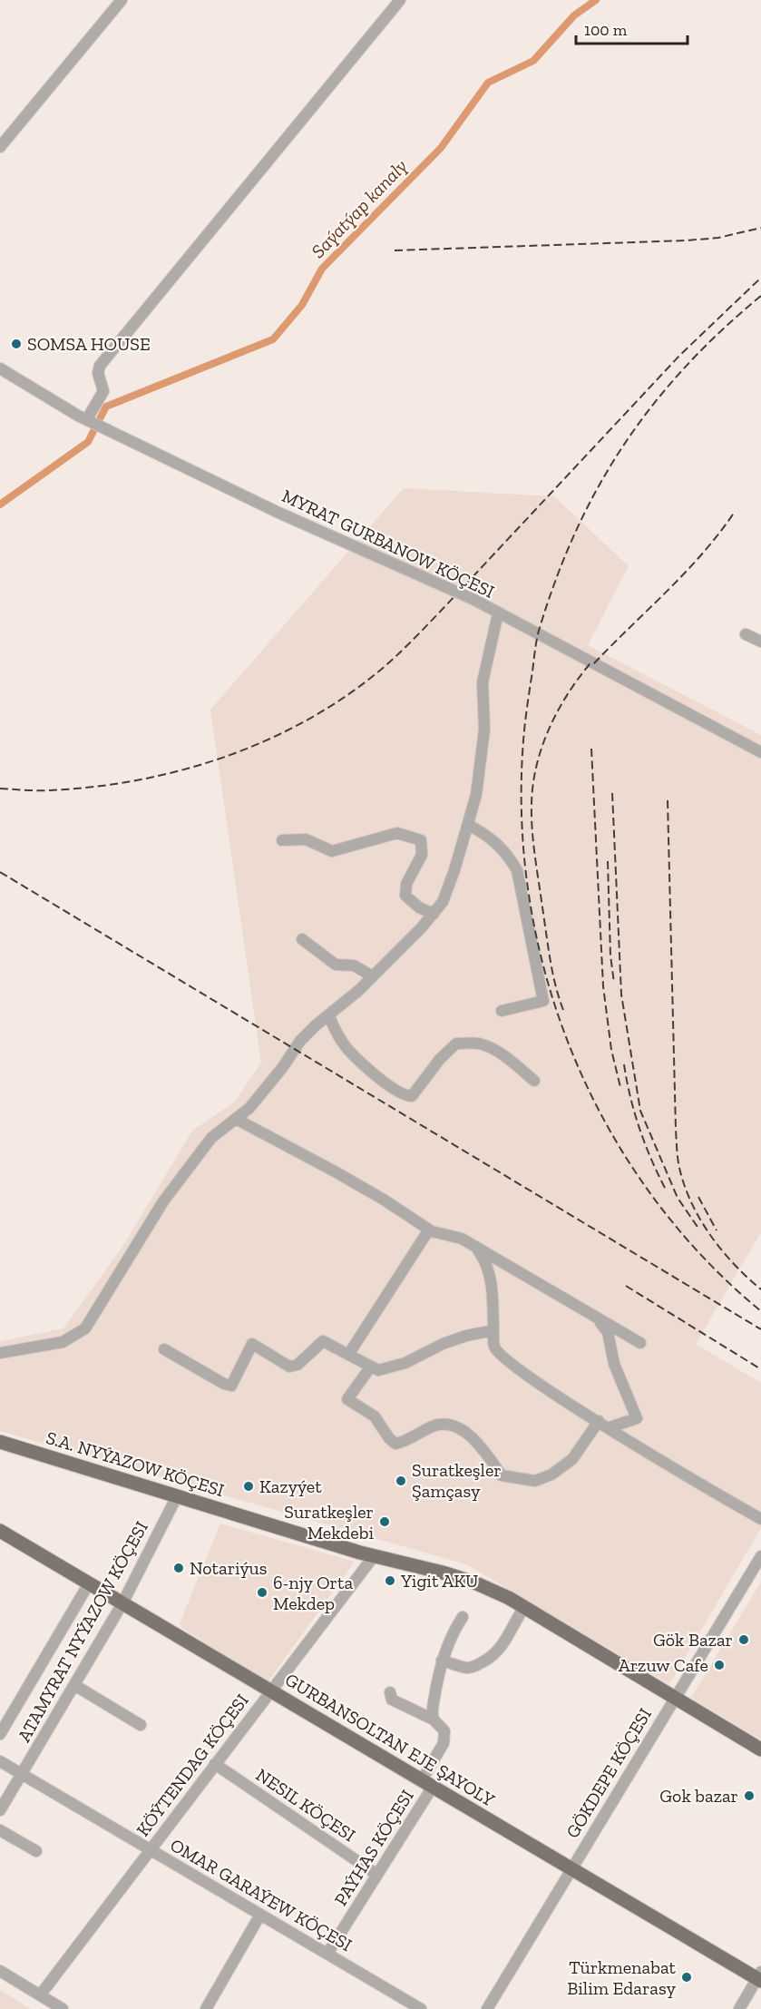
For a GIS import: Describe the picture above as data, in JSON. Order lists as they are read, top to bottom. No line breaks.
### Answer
{"streets":{"main road":["S.A. NYÝAZOW KÖÇESI","GURBANSOLTAN EJE ŞAYOLY"],"street":["MYRAT GURBANOW KÖÇESI","ATAMYRAT NYÝAZOW KÖÇESI","KÖÝTENDAG KÖÇESI","GÖKDEPE KÖÇESI","NESIL KÖÇESI","PAÝHAS KÖÇESI","OMAR GARAÝEW KÖÇESI"]},"crossings":[["S.A. NYÝAZOW KÖÇESI","ATAMYRAT NYÝAZOW KÖÇESI"],["S.A. NYÝAZOW KÖÇESI","KÖÝTENDAG KÖÇESI"],["S.A. NYÝAZOW KÖÇESI","GÖKDEPE KÖÇESI"],["ATAMYRAT NYÝAZOW KÖÇESI","GURBANSOLTAN EJE ŞAYOLY"],["ATAMYRAT NYÝAZOW KÖÇESI","OMAR GARAÝEW KÖÇESI"],["GURBANSOLTAN EJE ŞAYOLY","KÖÝTENDAG KÖÇESI"],["GURBANSOLTAN EJE ŞAYOLY","GÖKDEPE KÖÇESI"],["GURBANSOLTAN EJE ŞAYOLY","PAÝHAS KÖÇESI"],["KÖÝTENDAG KÖÇESI","NESIL KÖÇESI"],["KÖÝTENDAG KÖÇESI","OMAR GARAÝEW KÖÇESI"],["NESIL KÖÇESI","PAÝHAS KÖÇESI"],["PAÝHAS KÖÇESI","OMAR GARAÝEW KÖÇESI"]],"water":["Saýatýap kanaly"],"places":["SOMSA HOUSE","Suratkeşler Şamçasy","Kazyýet","Suratkeşler Mekdebi","Notariýus","Yigit AKU","6-njy Orta Mekdep","Gök Bazar","Arzuw Cafe","Gok bazar","Türkmenabat Bilim Edarasy"],"scale_bar":"100 m"}
